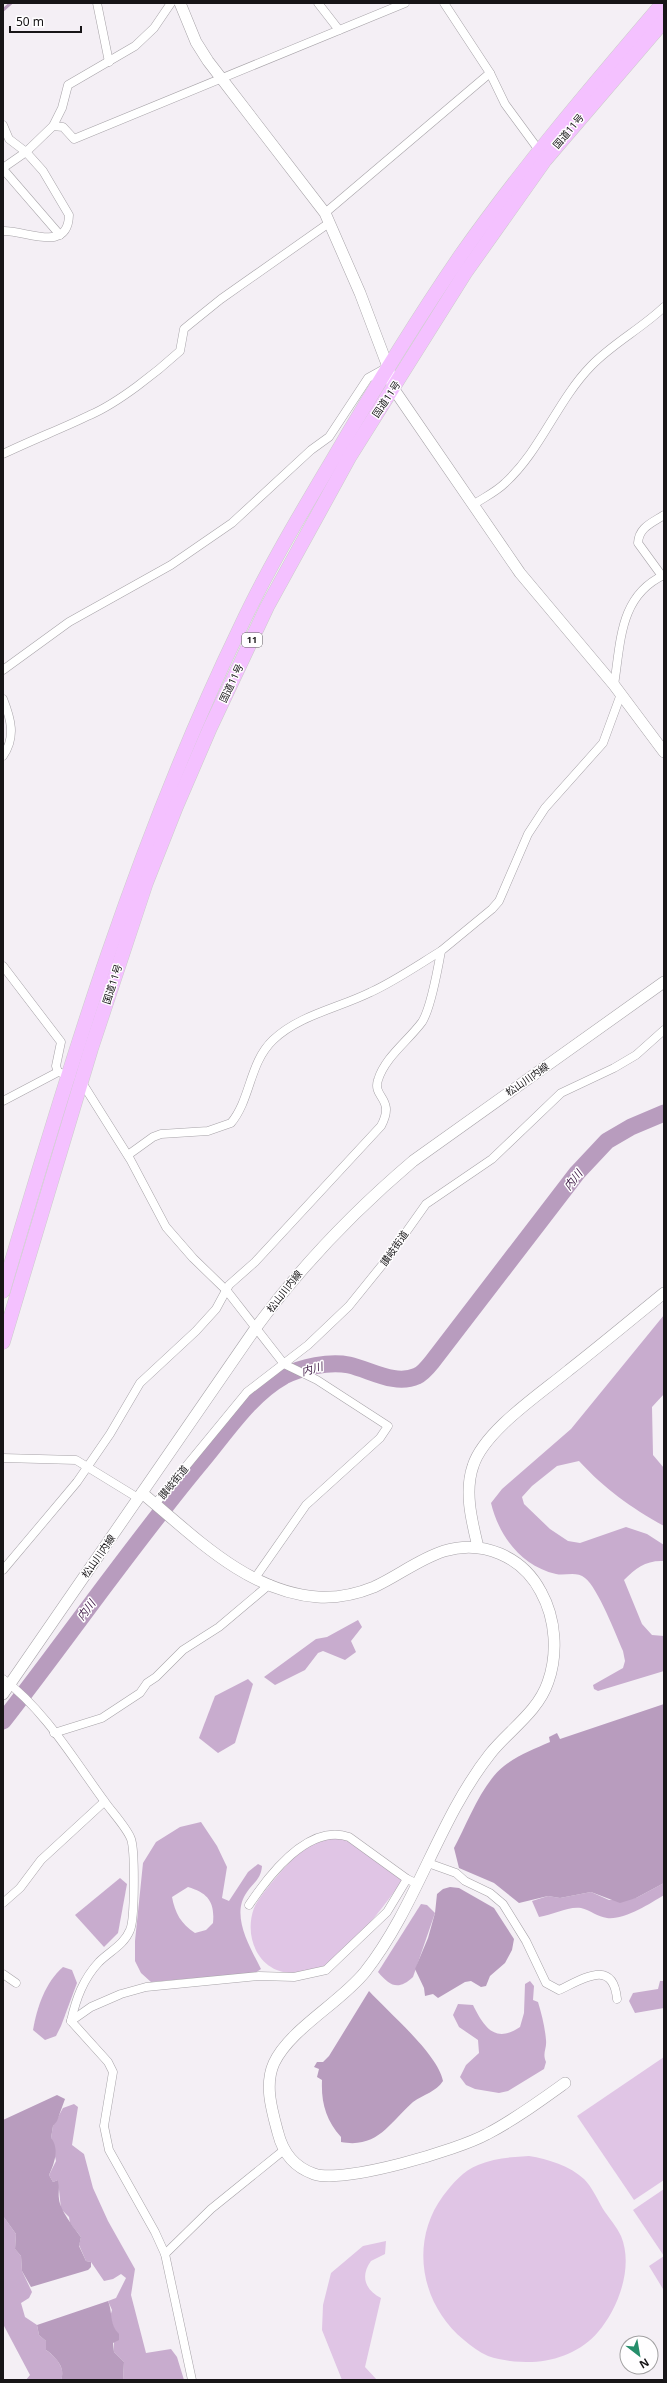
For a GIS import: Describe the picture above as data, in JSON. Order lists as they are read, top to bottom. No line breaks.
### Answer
{"streets":{"highway":["国道11号","11"],"street":["松山川内線","讃岐街道"]},"water":["内川"],"scale_bar":"50 m","north":"bottom right"}
